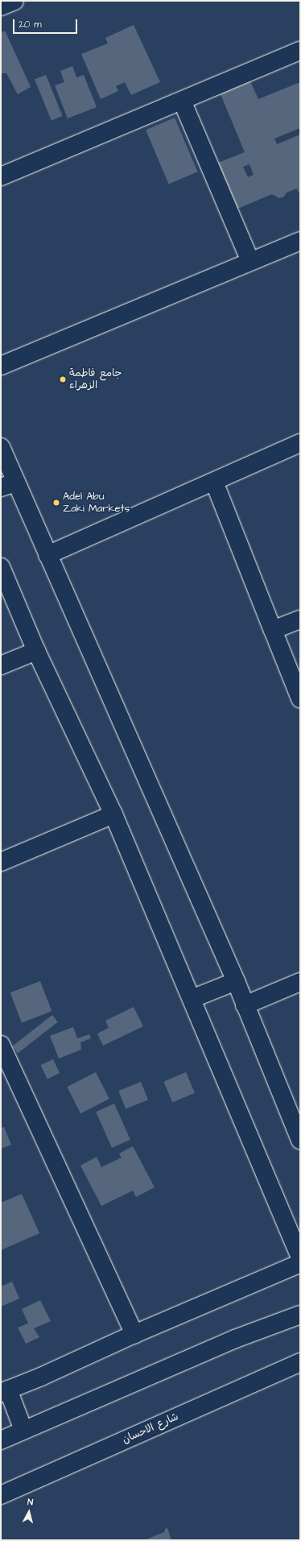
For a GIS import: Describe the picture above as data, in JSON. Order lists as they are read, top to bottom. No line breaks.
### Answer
{"streets":{"street":["شارع الاحسان"]},"places":["جامع فاطمة الزهراء","Adel Abu Zaki Markets"],"scale_bar":"20 m","north":"top"}
